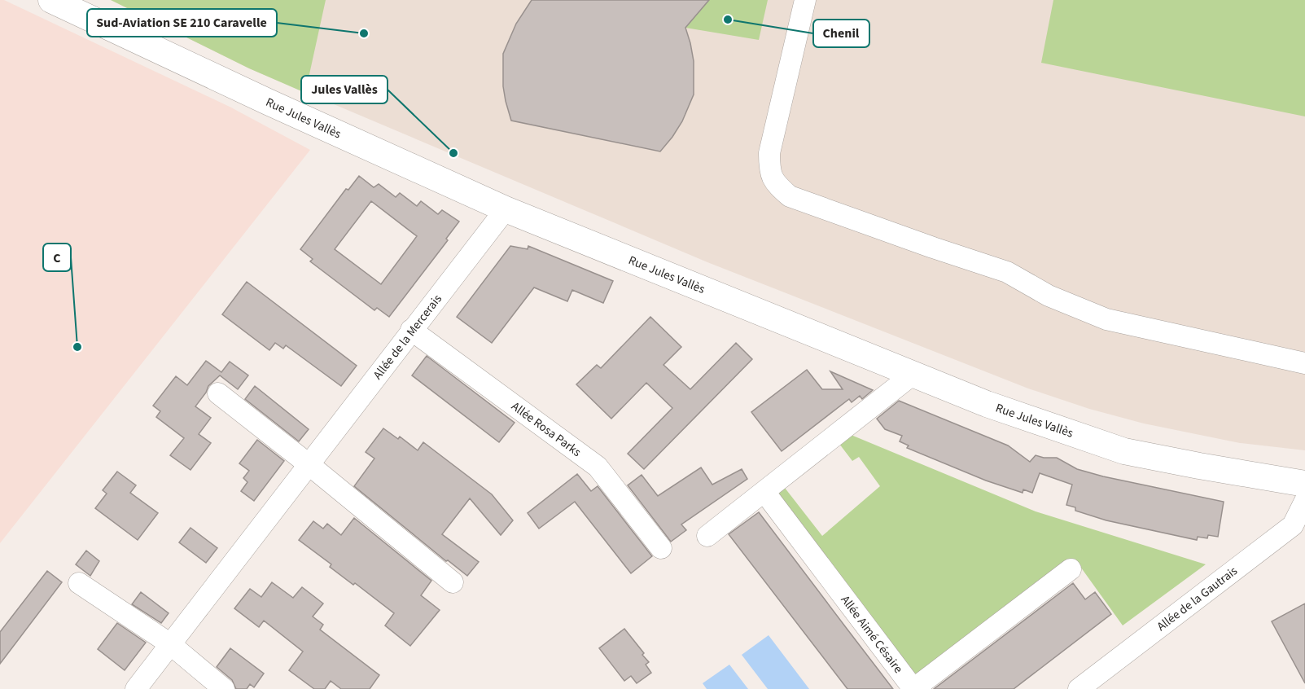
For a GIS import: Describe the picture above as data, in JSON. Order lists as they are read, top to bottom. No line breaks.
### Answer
{"streets":{"street":["Rue Jules Vallès","Allée de la Mercerais","Allée Rosa Parks","Allée de la Gautrais","Allée Aimé Césaire"]},"crossings":[["Rue Jules Vallès","Allée de la Mercerais"],["Allée de la Mercerais","Allée Rosa Parks"]],"places":["Chenil","Sud-Aviation SE 210 Caravelle","Jules Vallès","C"]}
